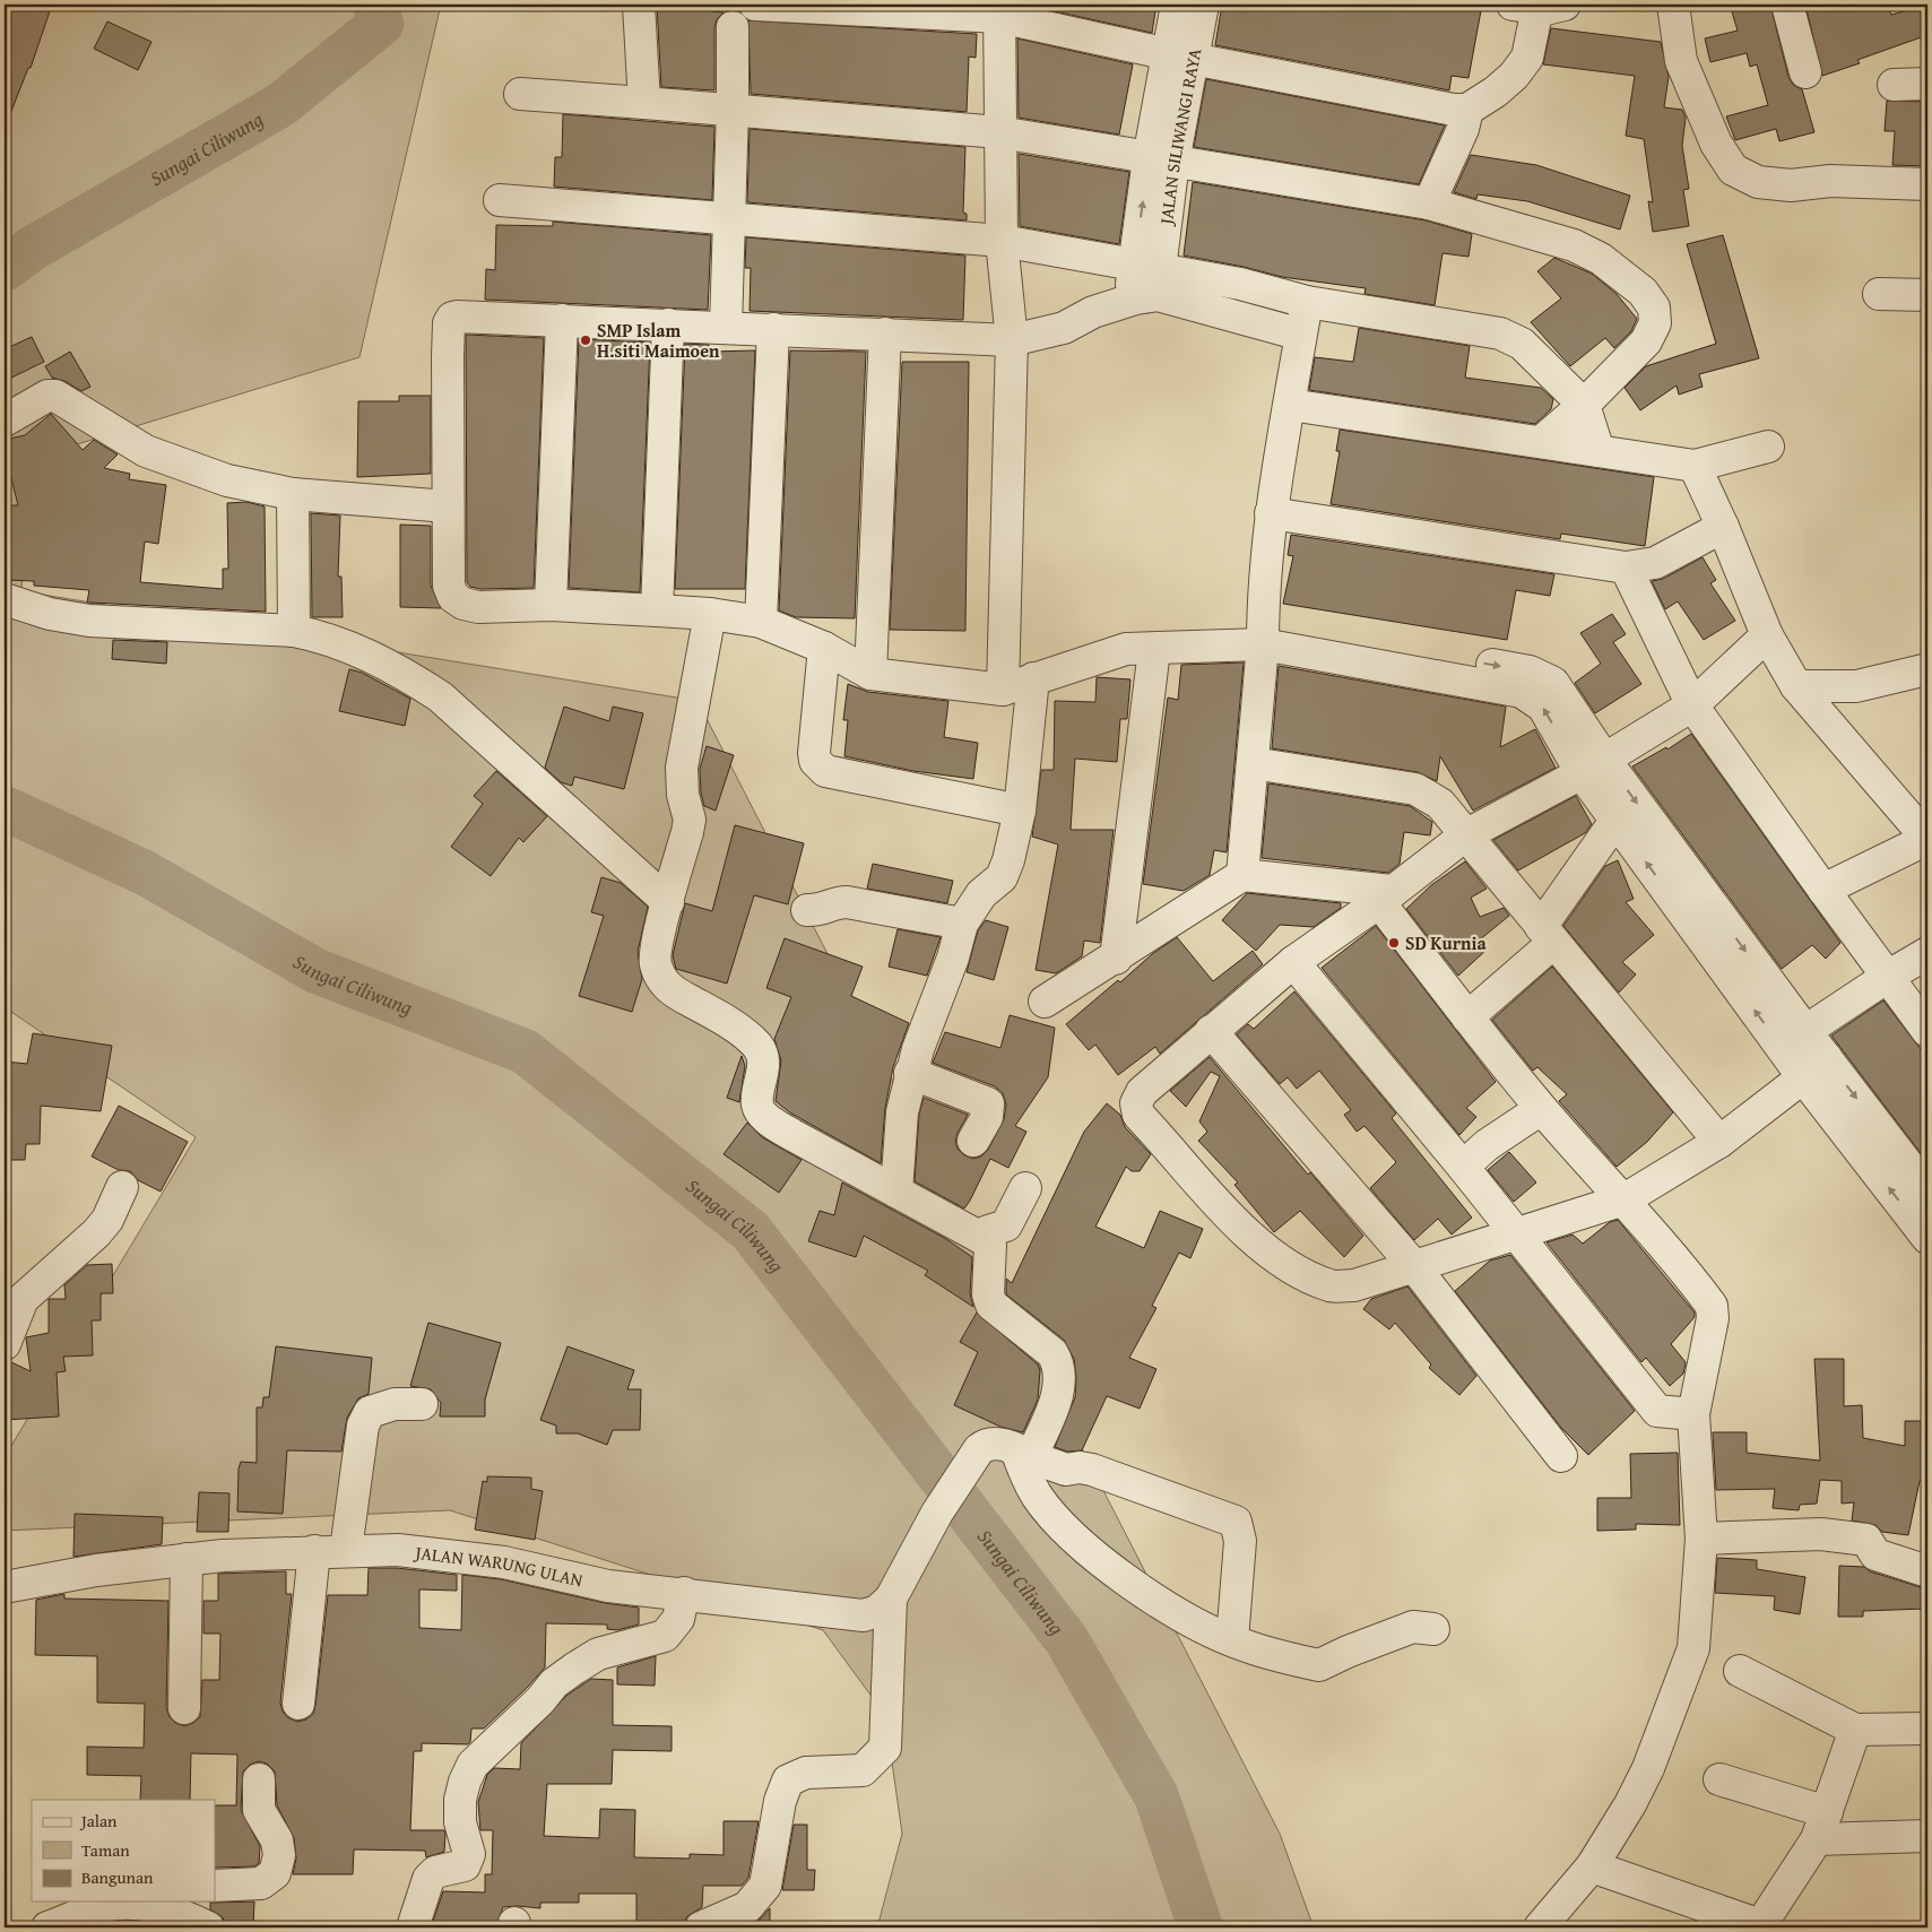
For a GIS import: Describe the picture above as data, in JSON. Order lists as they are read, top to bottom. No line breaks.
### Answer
{"streets":{"street":["JALAN SILIWANGI RAYA","JALAN WARUNG ULAN"]},"water":["Sungai Ciliwung"],"places":["SMP Islam H.siti Maimoen","SD Kurnia"],"legend":["Jalan","Taman","Bangunan"]}
